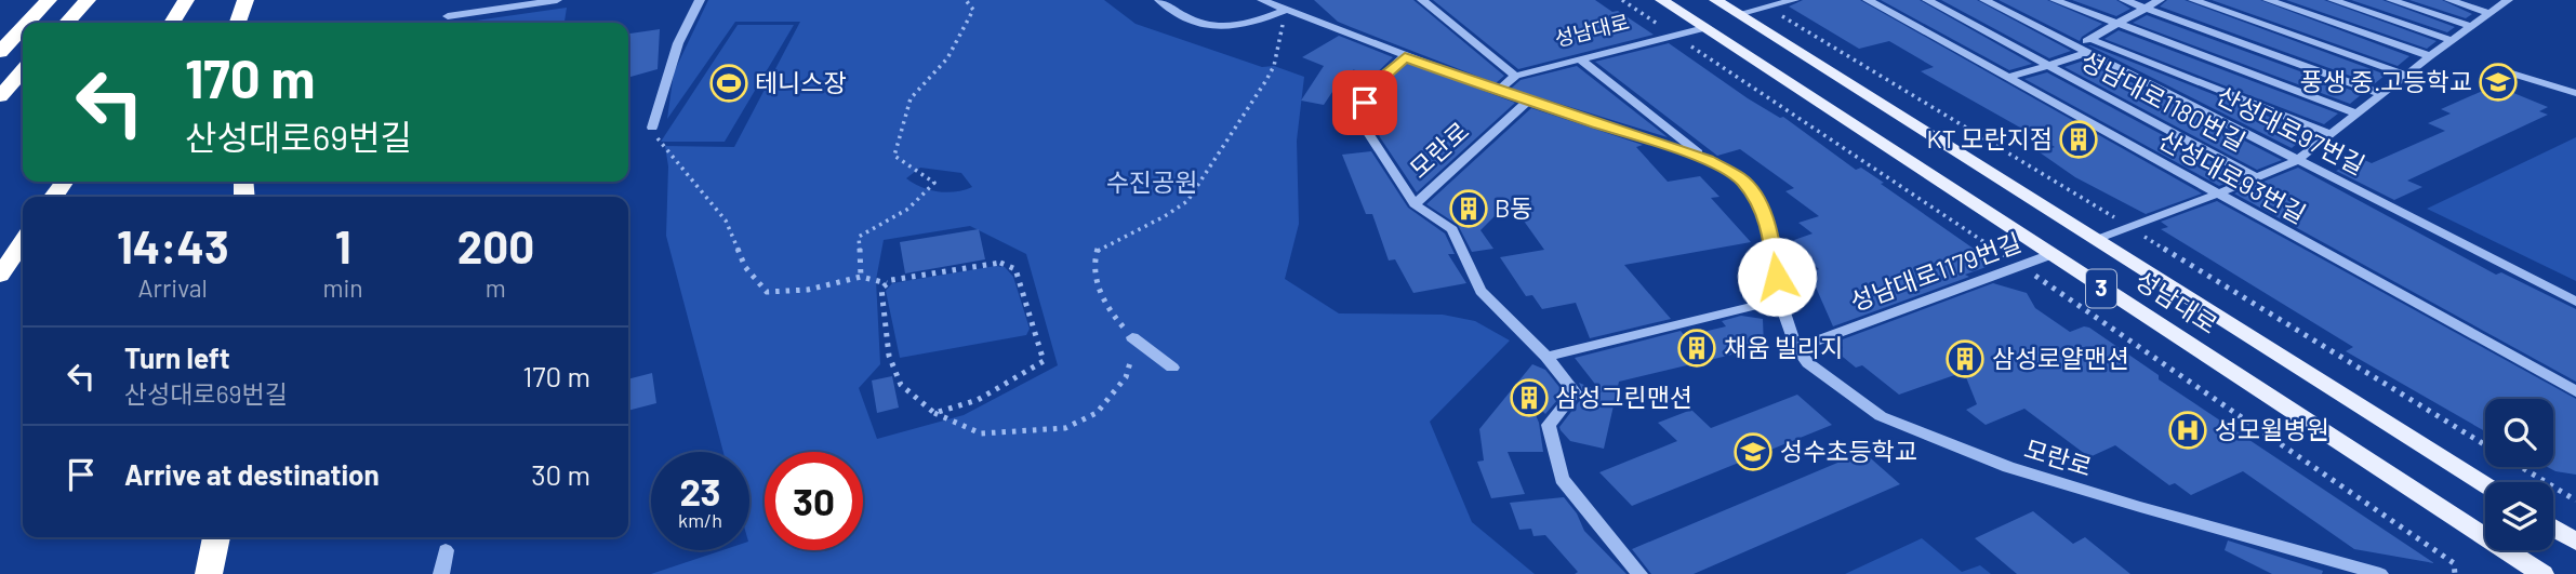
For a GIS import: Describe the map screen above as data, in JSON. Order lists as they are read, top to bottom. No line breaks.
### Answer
{"streets":{"main road":["성남대로","3"],"street":["성남대로1180번길","산성대로97번길","모란로","산성대로93번길","성남대로1179번길"]},"crossings":[["성남대로","성남대로1180번길"],["성남대로","모란로"],["성남대로","성남대로1179번길"],["성남대로1180번길","산성대로97번길"],["성남대로1180번길","산성대로93번길"],["모란로","성남대로1179번길"]],"parks":["수진공원"],"places":{"school or university":["풍생 중.고등학교","성수초등학교"],"sports":["테니스장"],"building":["KT 모란지점","B동","채움 빌리지","삼성로얄맨션","삼성그린맨션"],"hospital":["성모윌병원"]},"page":{"turn":["170 m","산성대로69번길"],"eta":["14:43","Arrival","1","min","200","m"],"list":[{"name":"Turn left","note":"산성대로69번길","value":"170 m"},{"name":"Arrive at destination","value":"30 m"}],"speed":"23 km/h","limit":"30"}}
